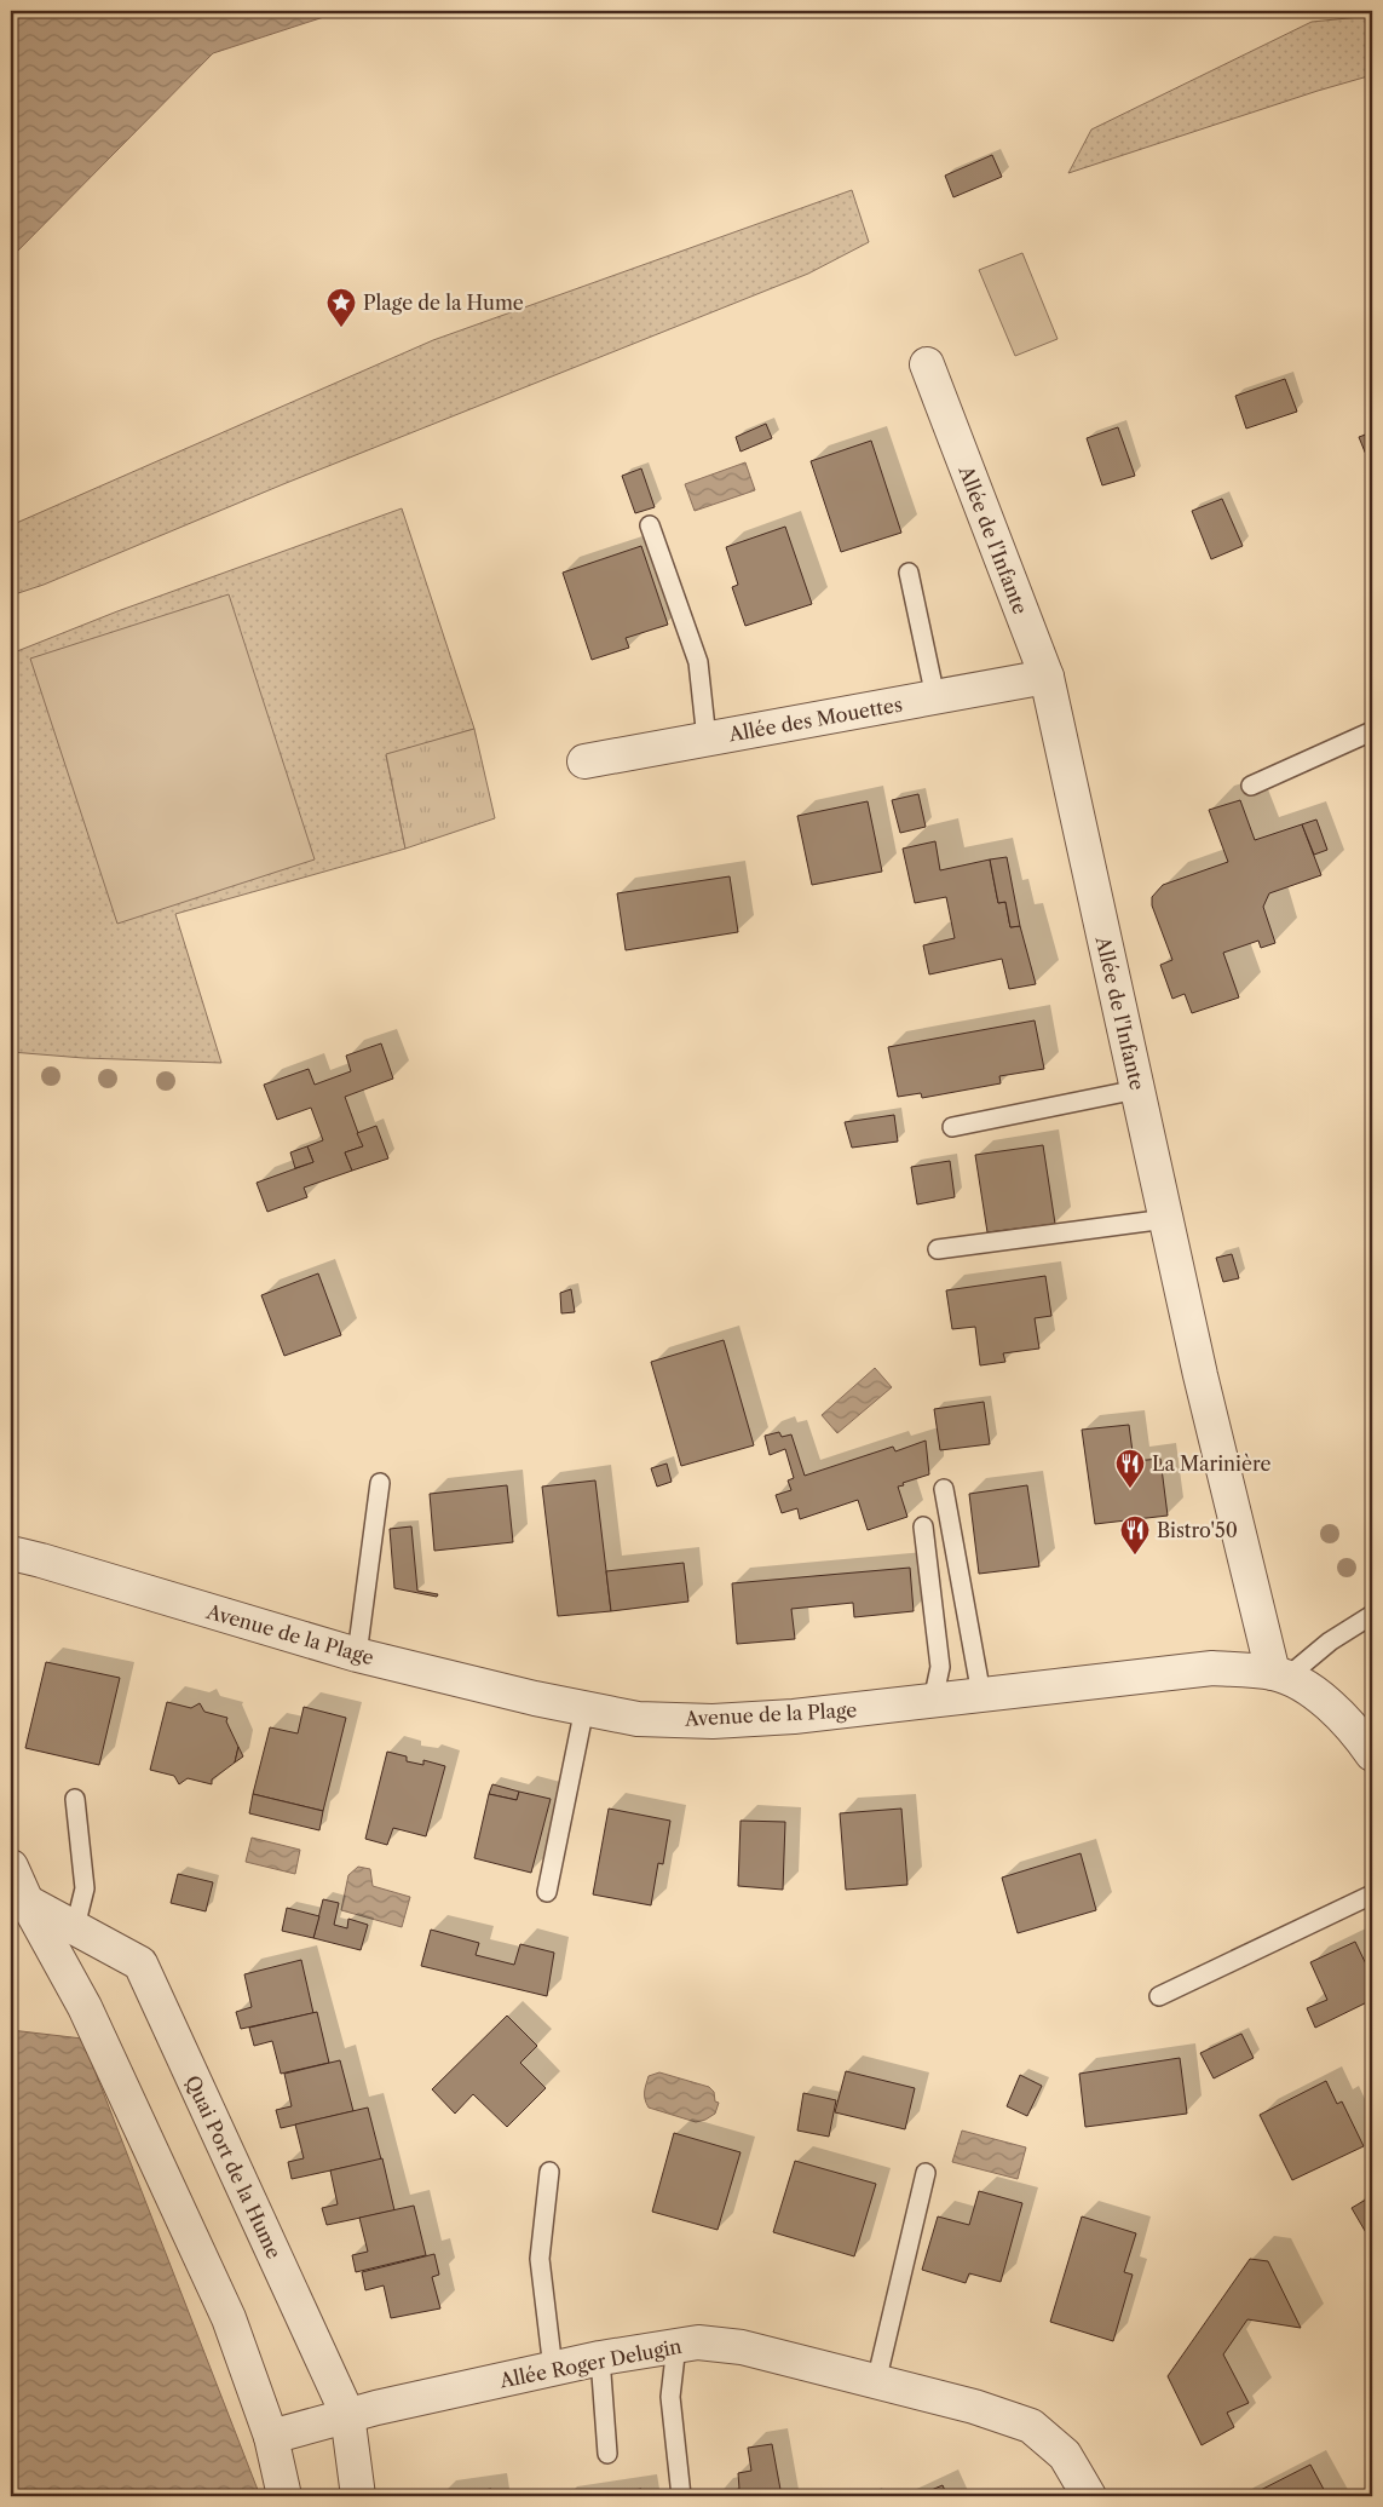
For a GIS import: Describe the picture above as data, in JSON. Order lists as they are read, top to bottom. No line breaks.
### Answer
{"streets":{"street":["Allée de l'Infante","Allée des Mouettes","Avenue de la Plage","Quai Port de la Hume","Allée Roger Delugin"]},"crossings":[["Allée de l'Infante","Allée des Mouettes"],["Allée de l'Infante","Avenue de la Plage"],["Quai Port de la Hume","Allée Roger Delugin"]],"places":{"place":["Plage de la Hume"],"restaurant":["La Marinière","Bistro'50"]}}
